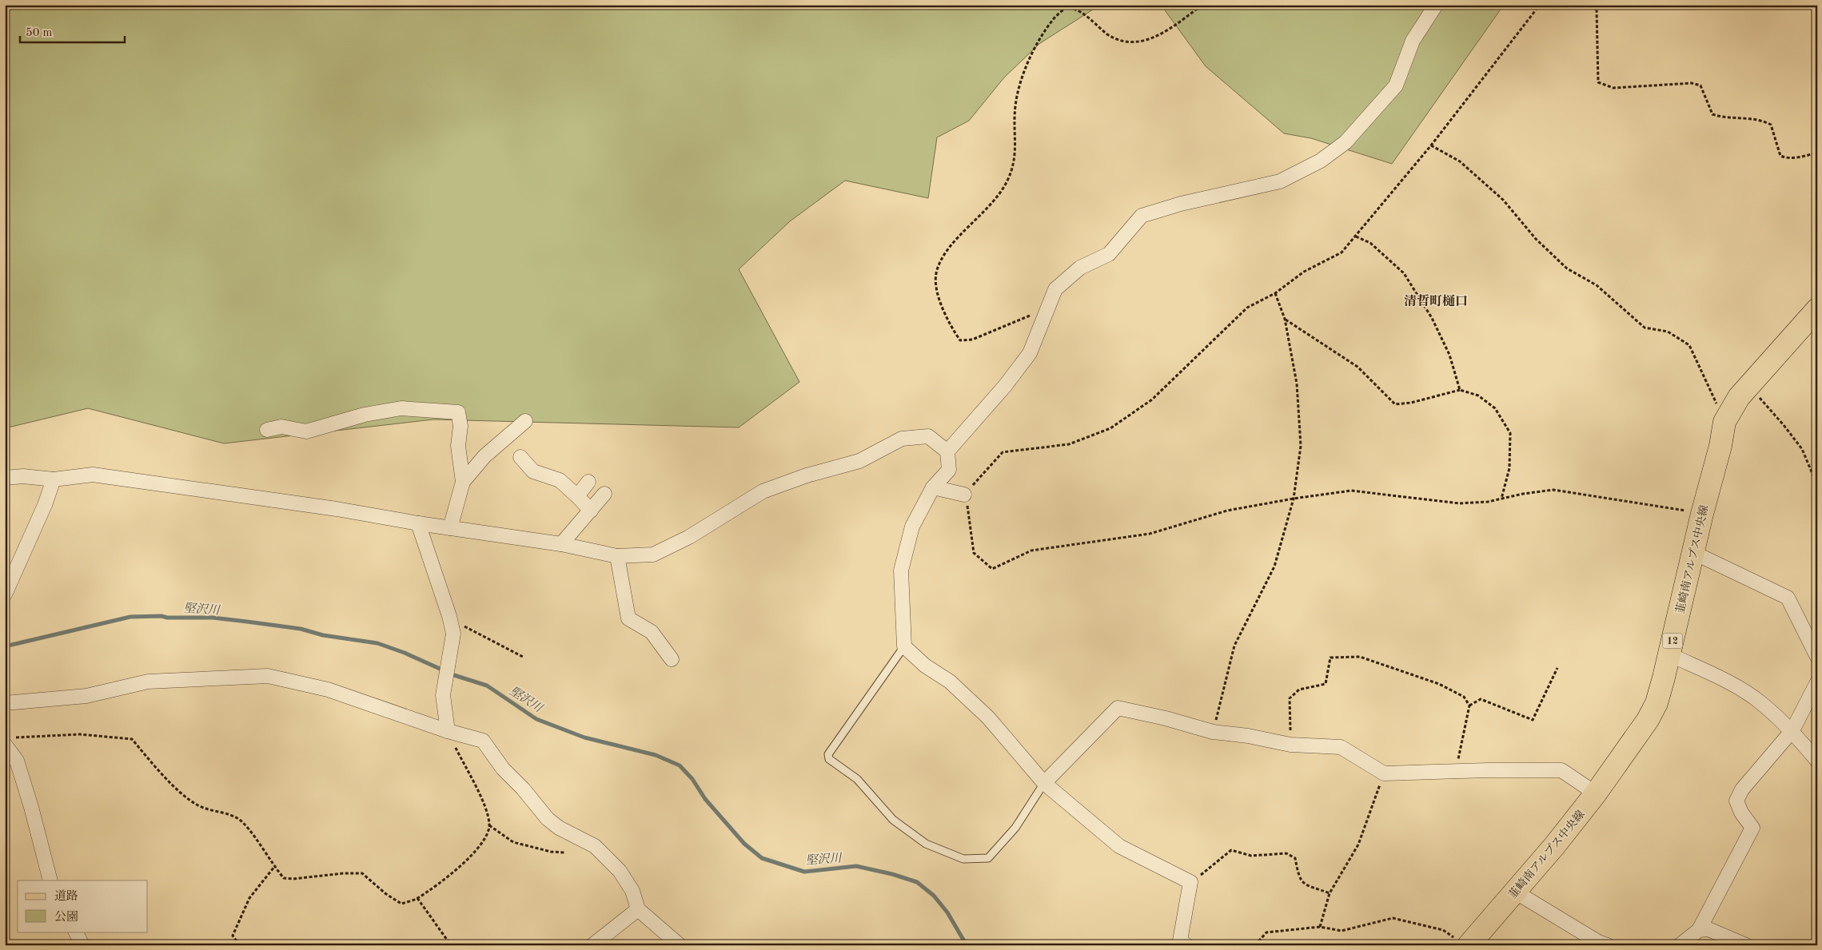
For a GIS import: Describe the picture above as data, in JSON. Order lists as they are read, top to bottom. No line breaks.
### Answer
{"streets":{"main road":["韮崎南アルプス中央線","12"]},"districts":["清哲町樋口"],"water":["堅沢川"],"legend":["道路","公園"],"scale_bar":"50 m"}
